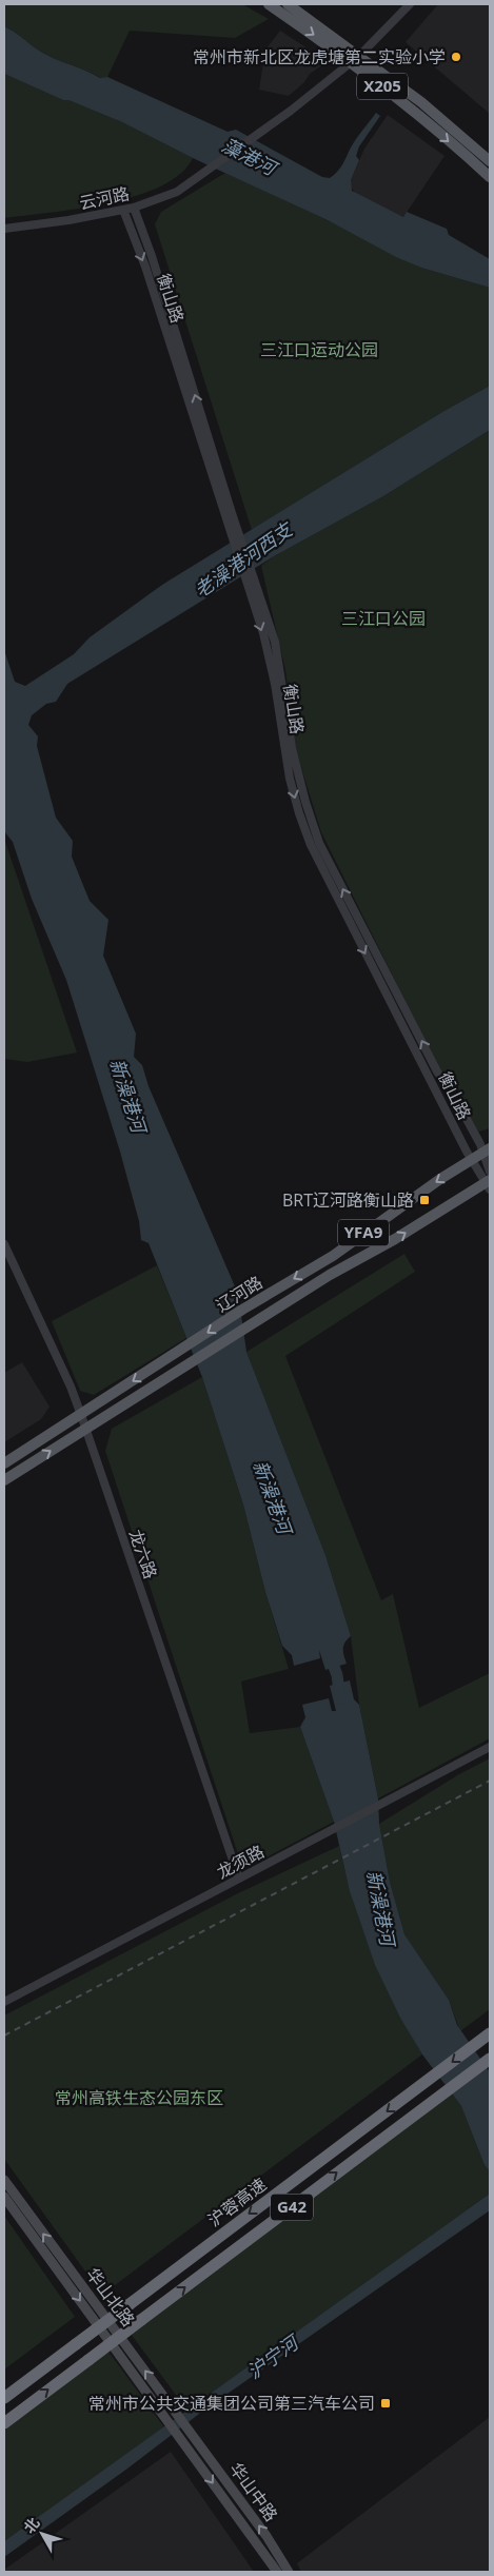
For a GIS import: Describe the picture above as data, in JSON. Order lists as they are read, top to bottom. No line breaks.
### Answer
{"streets":{"highway":["沪蓉高速","G42"],"main road":["X205","YFA9","辽河路","华山北路","华山中路"],"street":["云河路","衡山路","龙六路","龙须路"]},"crossings":[["X205","云河路"],["云河路","衡山路"],["衡山路","辽河路"],["辽河路","龙六路"],["龙六路","龙须路"],["华山北路","华山中路"]],"water":["藻港河","老澡港河西支","新澡港河","沪宁河"],"parks":["三江口运动公园","三江口公园","常州高铁生态公园东区"],"places":{"other":["常州市新北区龙虎塘第二实验小学"],"transit":["BRT辽河路衡山路","常州市公共交通集团公司第三汽车公司"]},"north":"top left"}
